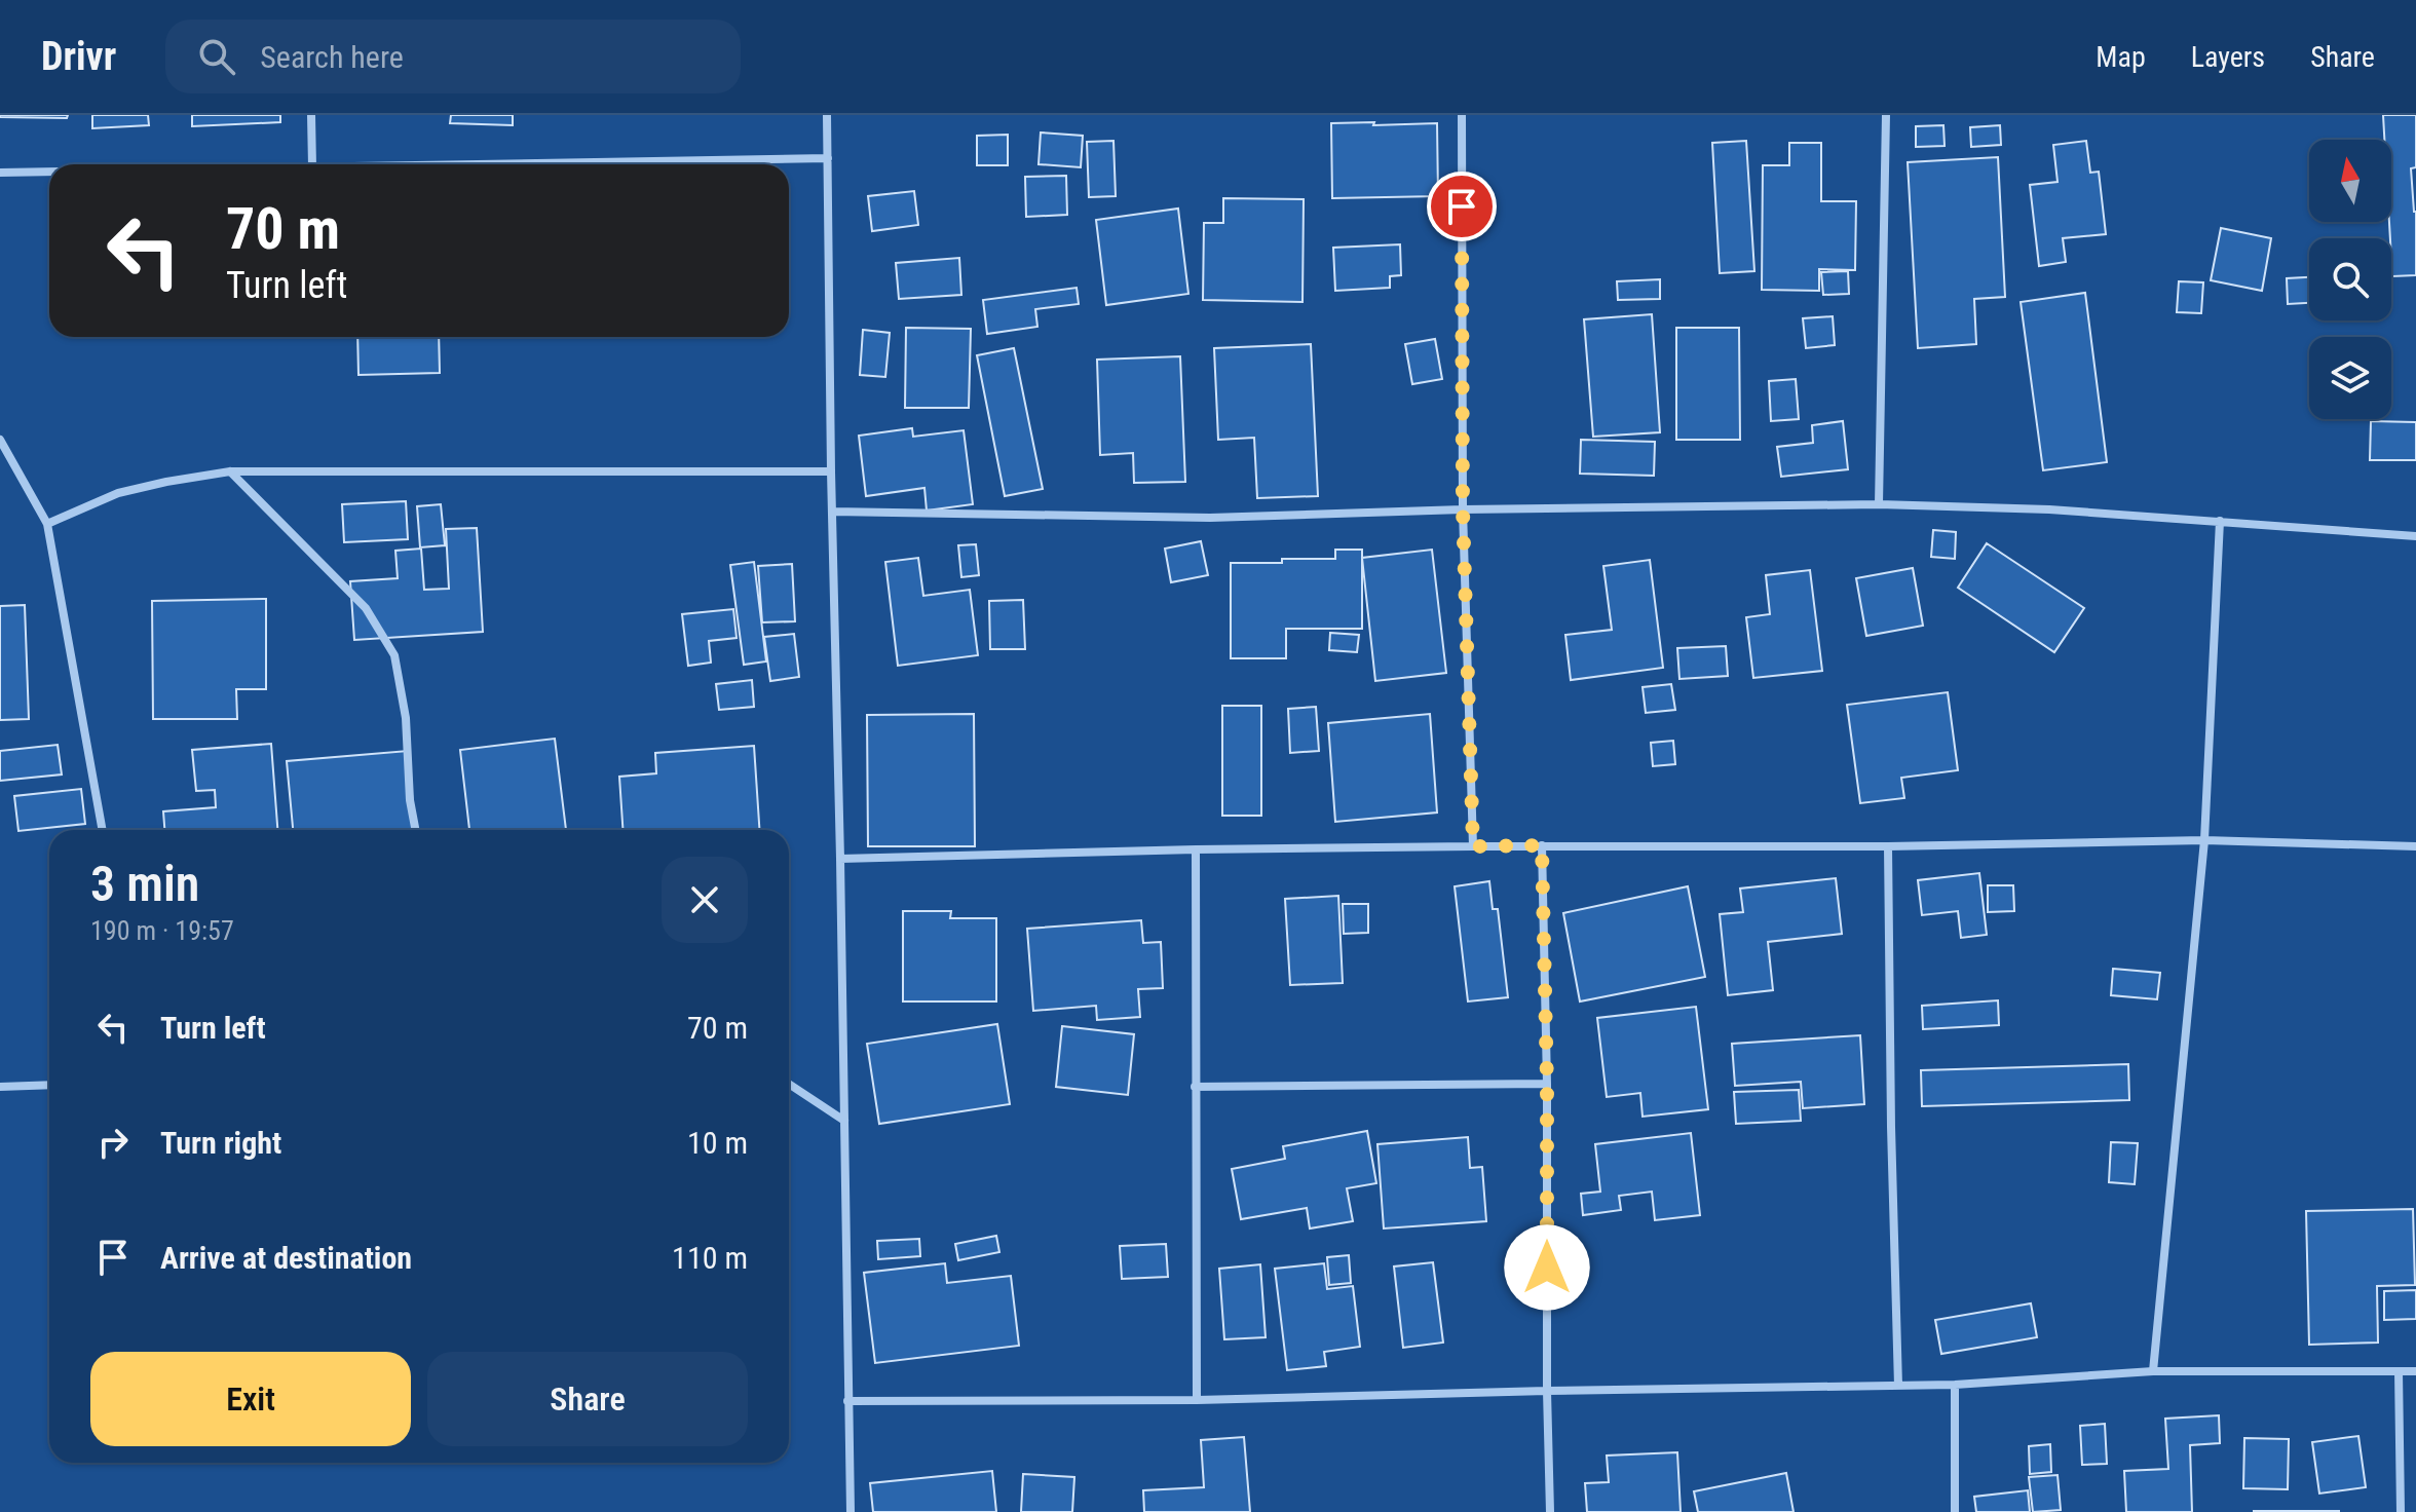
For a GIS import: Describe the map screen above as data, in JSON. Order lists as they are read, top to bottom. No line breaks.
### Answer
{"north":"top","page":{"header":"Drivr","search":"Search here","nav":["Map","Layers","Share"],"turn":["70 m","Turn left"],"heading":["3 min","190 m · 19:57"],"list":[{"name":"Turn left","value":"70 m"},{"name":"Turn right","value":"10 m"},{"name":"Arrive at destination","value":"110 m"}],"buttons":["Exit","Share"]}}
